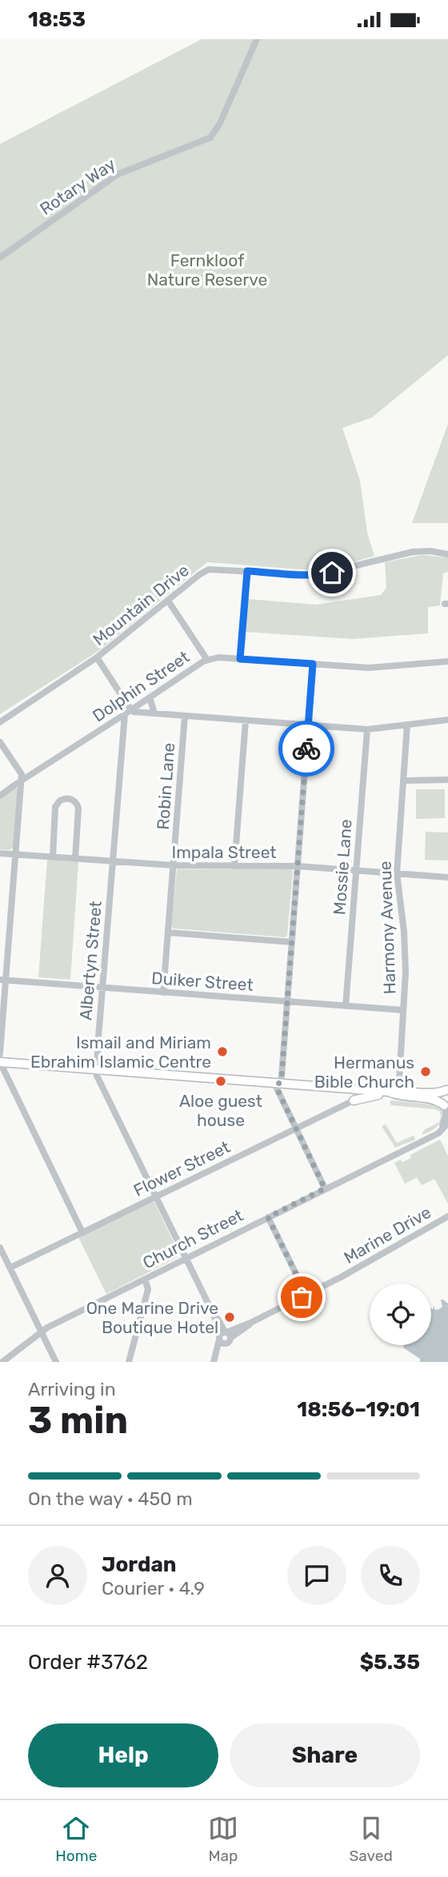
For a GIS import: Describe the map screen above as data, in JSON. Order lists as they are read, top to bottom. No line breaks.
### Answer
{"streets":{"street":["Rotary Way","Mountain Drive","Dolphin Street","Robin Lane","Impala Street","Mossie Lane","Harmony Avenue","Albertyn Street","Duiker Street","Flower Street","Marine Drive","Church Street"]},"crossings":[["Dolphin Street","Albertyn Street"],["Robin Lane","Impala Street"],["Robin Lane","Duiker Street"],["Impala Street","Mossie Lane"],["Impala Street","Harmony Avenue"],["Impala Street","Albertyn Street"],["Mossie Lane","Duiker Street"],["Harmony Avenue","Duiker Street"],["Albertyn Street","Duiker Street"],["Albertyn Street","Flower Street"],["Albertyn Street","Marine Drive"],["Albertyn Street","Church Street"]],"parks":["Fernkloof Nature Reserve"],"places":["Ismail and Miriam Ebrahim Islamic Centre","Hermanus Bible Church","Aloe guest house","One Marine Drive Boutique Hotel"],"page":{"status":"18:53","heading":["3 min","Arriving in","18:56–19:01"],"panel":["Jordan","Courier · 4.9","Order #3762","$5.35"],"bar":"On the way · 450 m","buttons":["Help","Share"],"tabs":["Home","Map","Saved"]}}
